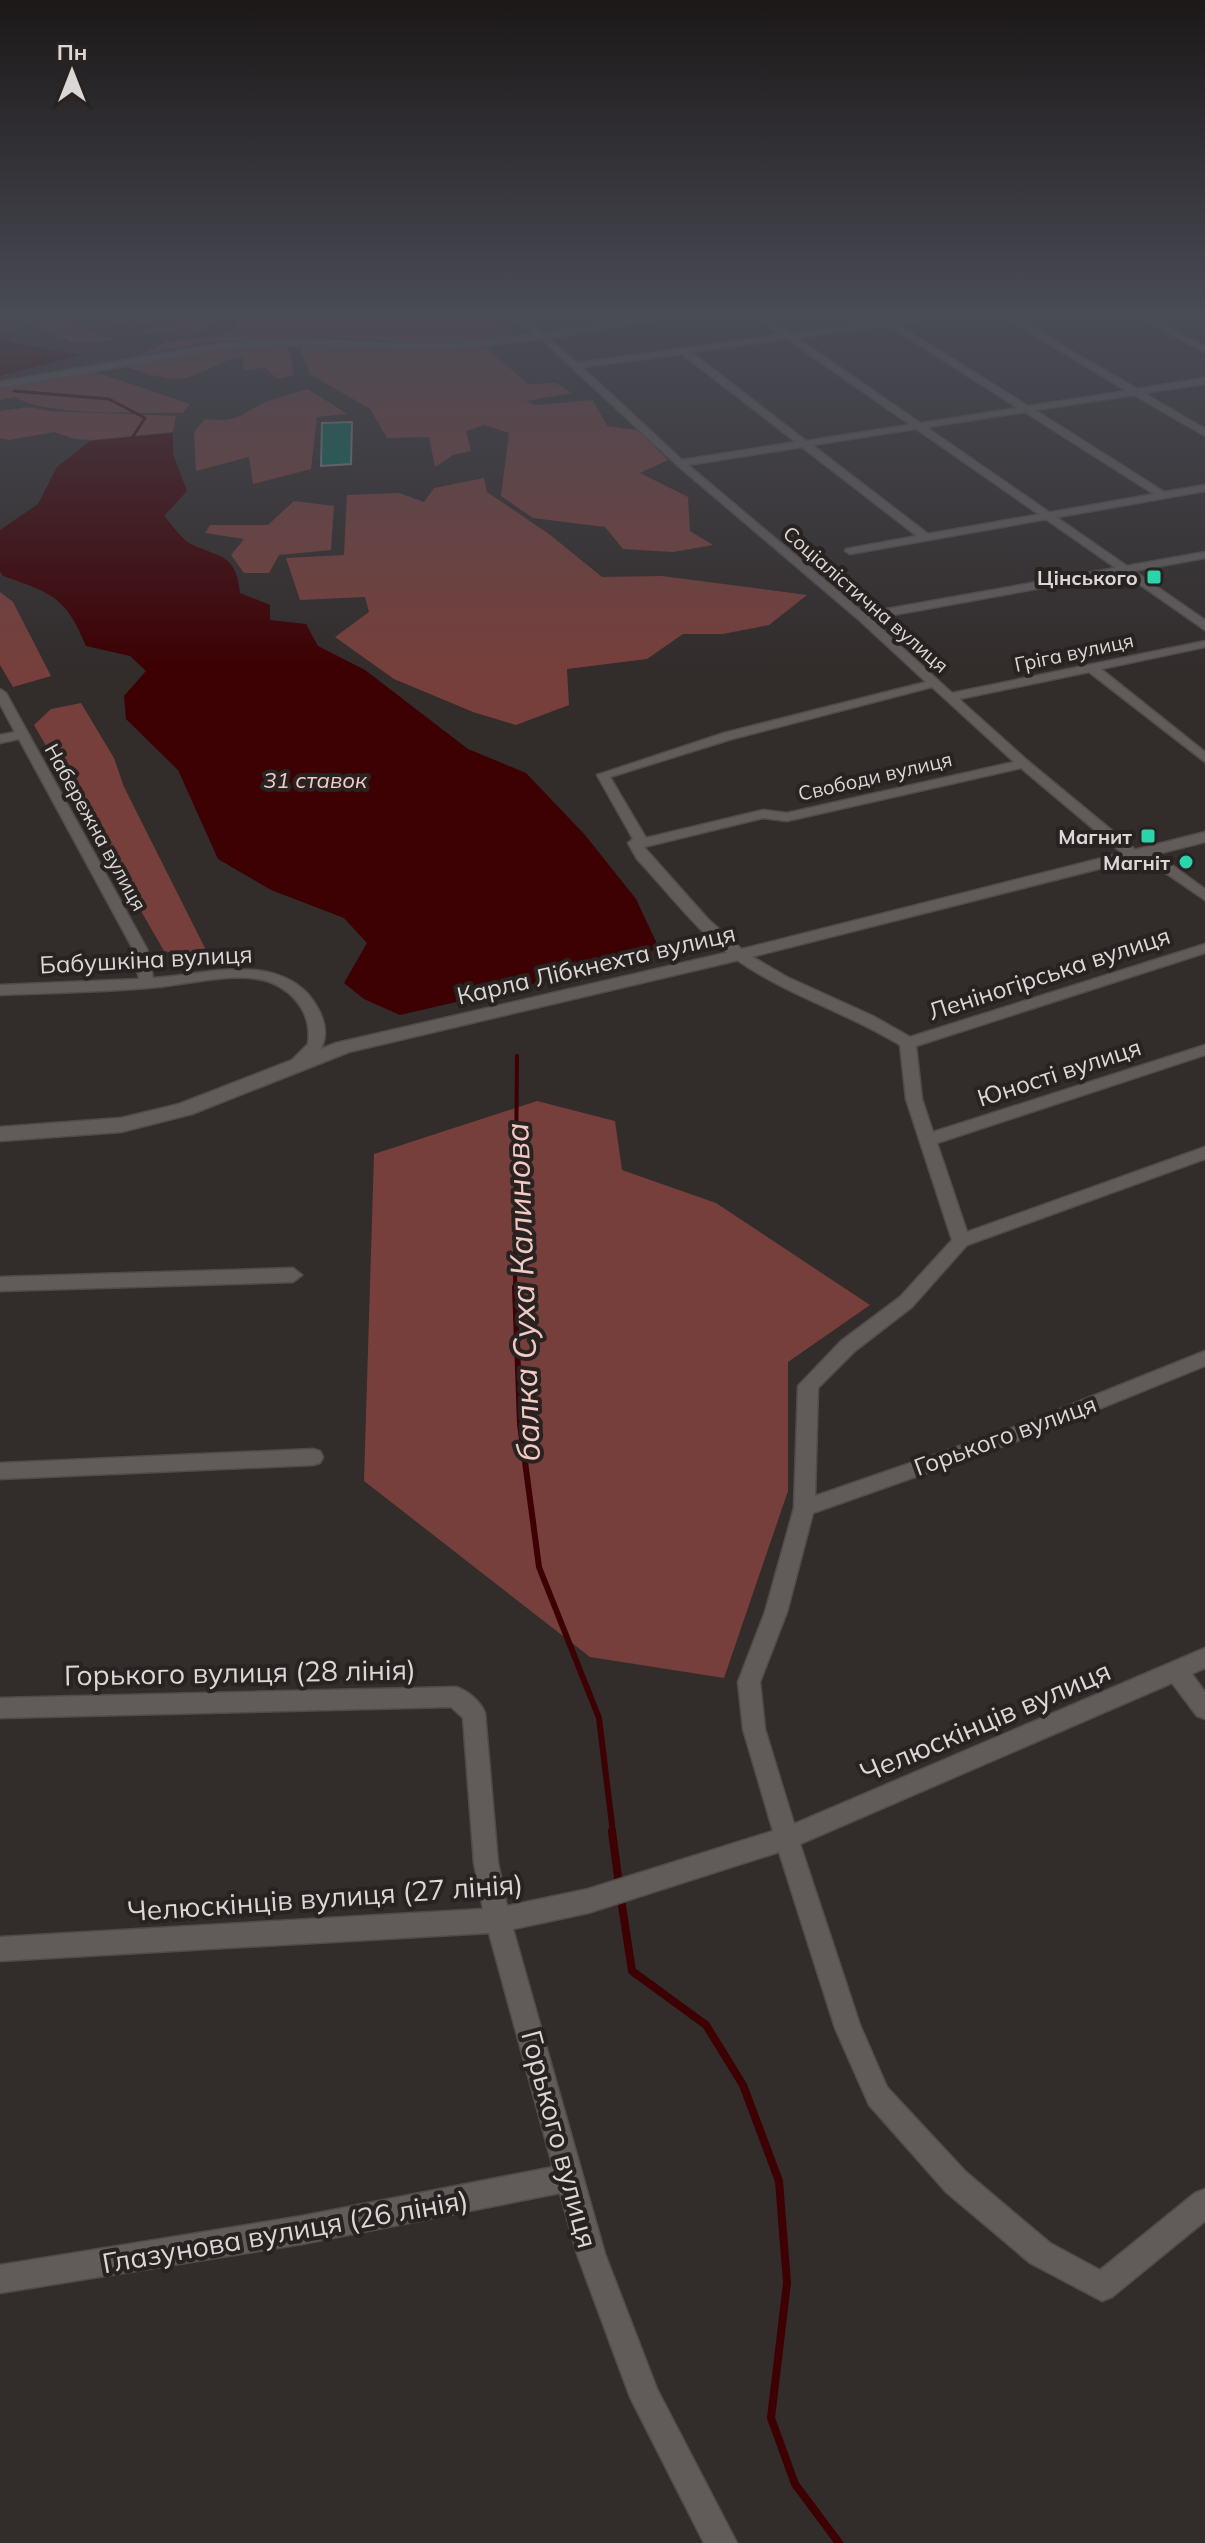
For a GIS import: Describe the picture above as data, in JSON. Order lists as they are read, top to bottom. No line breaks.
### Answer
{"streets":{"street":["Соціалістична вулиця","Гріга вулиця","Свободи вулиця","Набережна вулиця","Бабушкіна вулиця","Карла Лібкнехта вулиця","Леніногірська вулиця","Юності вулиця","Горького вулиця","Горького вулиця (28 лiнiя)","Челюскінців вулиця","Челюскінців вулиця (27 лiнiя)","Глазунова вулиця (26 лiнiя)"]},"crossings":[["Соціалістична вулиця","Гріга вулиця"],["Соціалістична вулиця","Свободи вулиця"],["Соціалістична вулиця","Карла Лібкнехта вулиця"],["Набережна вулиця","Бабушкіна вулиця"],["Бабушкіна вулиця","Карла Лібкнехта вулиця"],["Горького вулиця","Горького вулиця (28 лiнiя)"],["Горького вулиця","Челюскінців вулиця (27 лiнiя)"],["Горького вулиця","Глазунова вулиця (26 лiнiя)"],["Челюскінців вулиця","Челюскінців вулиця (27 лiнiя)"]],"water":["31 ставок","балка Суха Калинова"],"places":{"transit":["Цінського","Магнит"],"other":["Магніт"]},"north":"top"}
